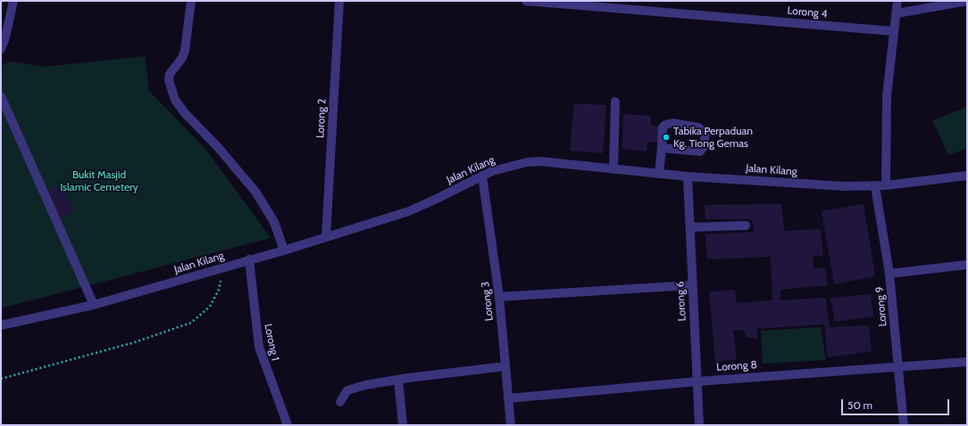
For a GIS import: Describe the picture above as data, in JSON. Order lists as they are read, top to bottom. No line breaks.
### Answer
{"streets":{"street":["Lorong 4","Lorong 2","Jalan Kilang","Lorong 3","Lorong 6","Lorong 9","Lorong 1","Lorong 8"]},"crossings":[["Lorong 2","Jalan Kilang"],["Jalan Kilang","Lorong 3"],["Jalan Kilang","Lorong 6"],["Jalan Kilang","Lorong 9"],["Jalan Kilang","Lorong 1"],["Lorong 3","Lorong 8"],["Lorong 6","Lorong 8"],["Lorong 9","Lorong 8"]],"parks":["Bukit Masjid Islamic Cemetery"],"places":["Tabika Perpaduan Kg. Tiong Gemas"],"scale_bar":"50 m"}
